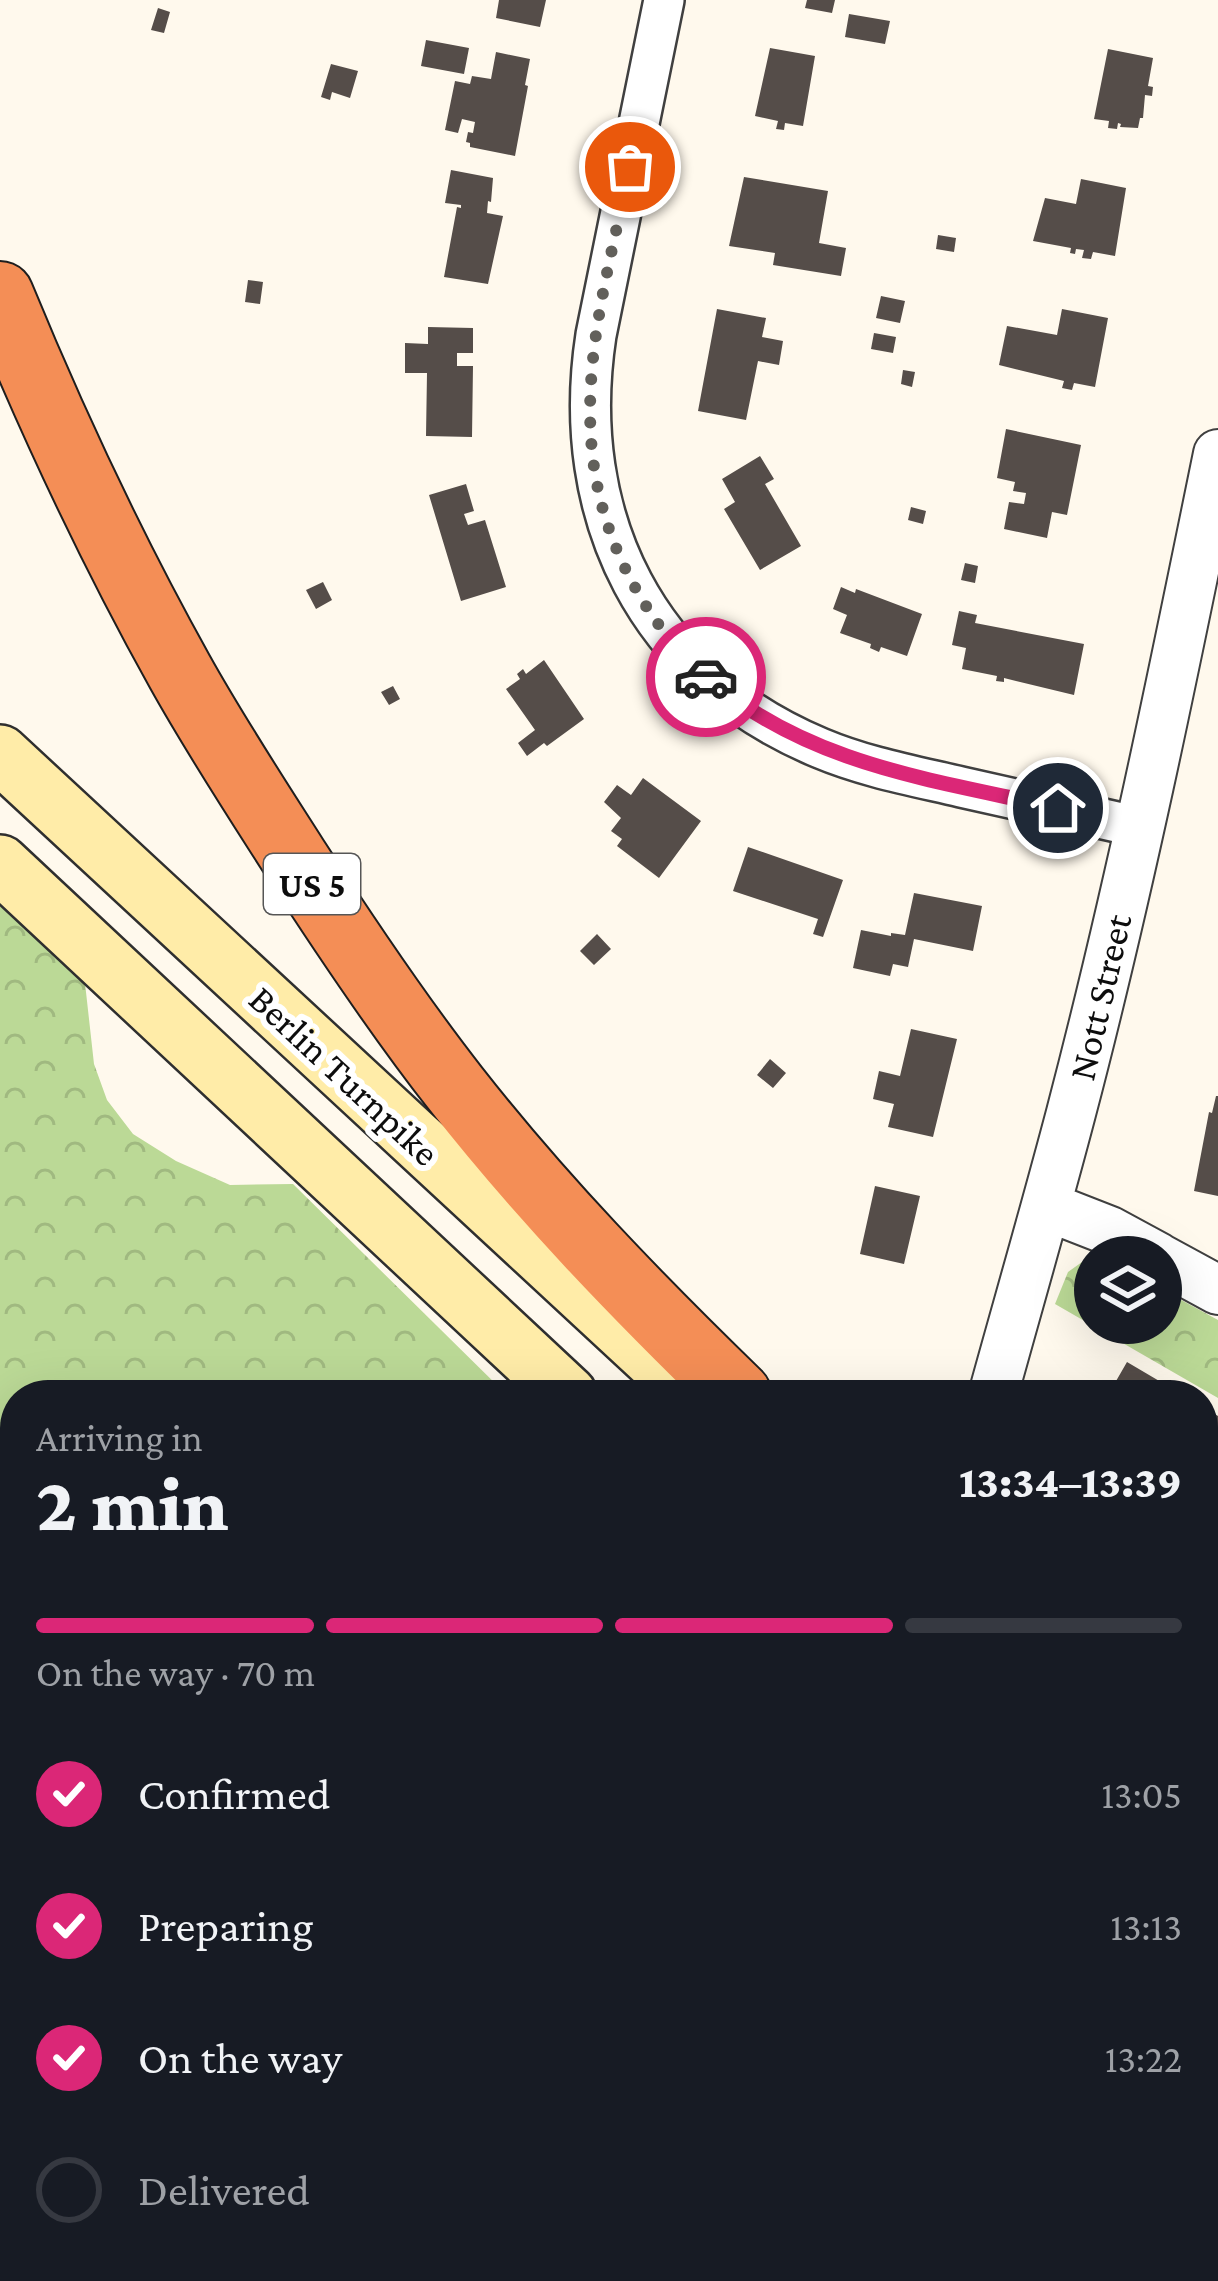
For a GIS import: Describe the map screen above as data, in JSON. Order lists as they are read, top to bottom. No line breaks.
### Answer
{"streets":{"highway":["US 5"],"main road":["Berlin Turnpike"],"street":["Nott Street"]},"page":{"heading":["2 min","Arriving in","13:34–13:39"],"bar":"On the way · 70 m","list":[["Confirmed","13:05"],["Preparing","13:13"],["On the way","13:22"],"Delivered"]}}
